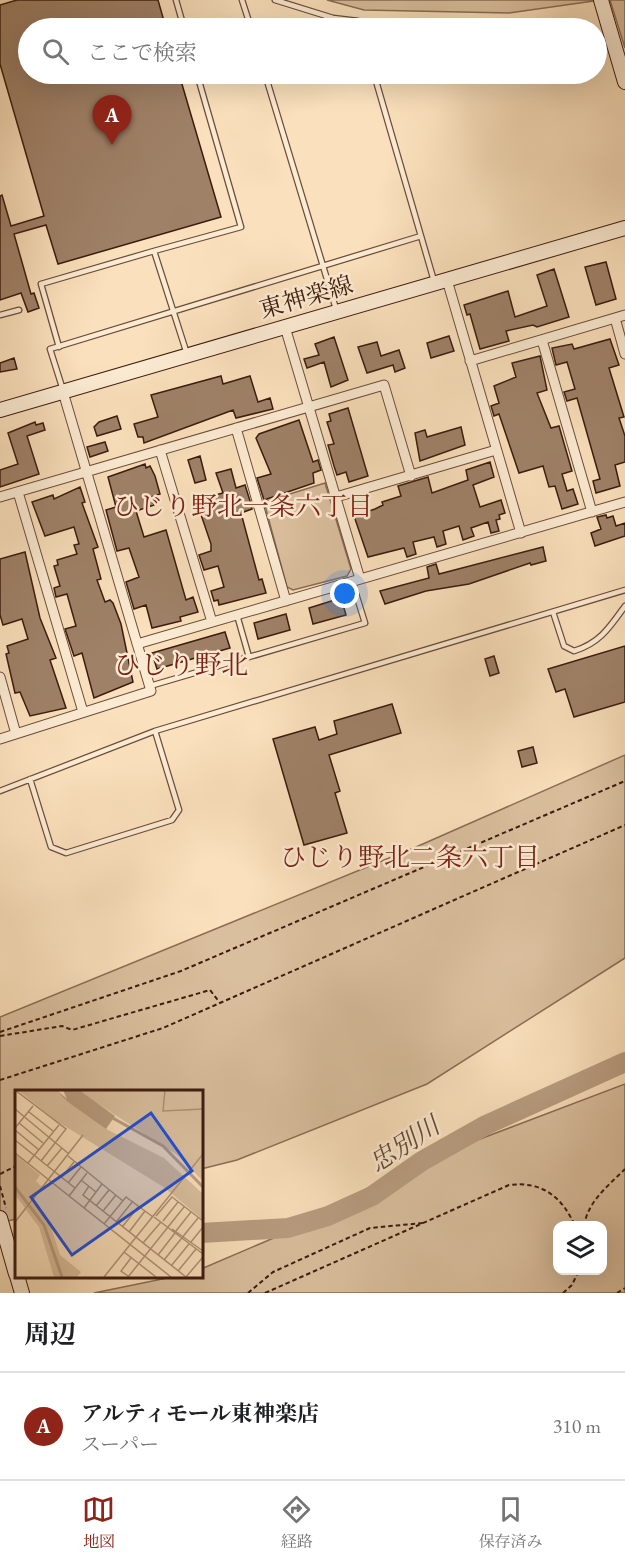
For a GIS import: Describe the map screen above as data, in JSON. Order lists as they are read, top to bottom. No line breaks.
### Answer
{"streets":{"main road":["東神楽線"]},"districts":["ひじり野北一条六丁目","ひじり野北","ひじり野北二条六丁目"],"water":["忠別川"],"page":{"search":"ここで検索","pins":"A","heading":"周辺","list":[{"mark":"A","name":"アルティモール東神楽店","note":"スーパー","value":"310 m"}],"nav":["地図","経路","保存済み"]}}
